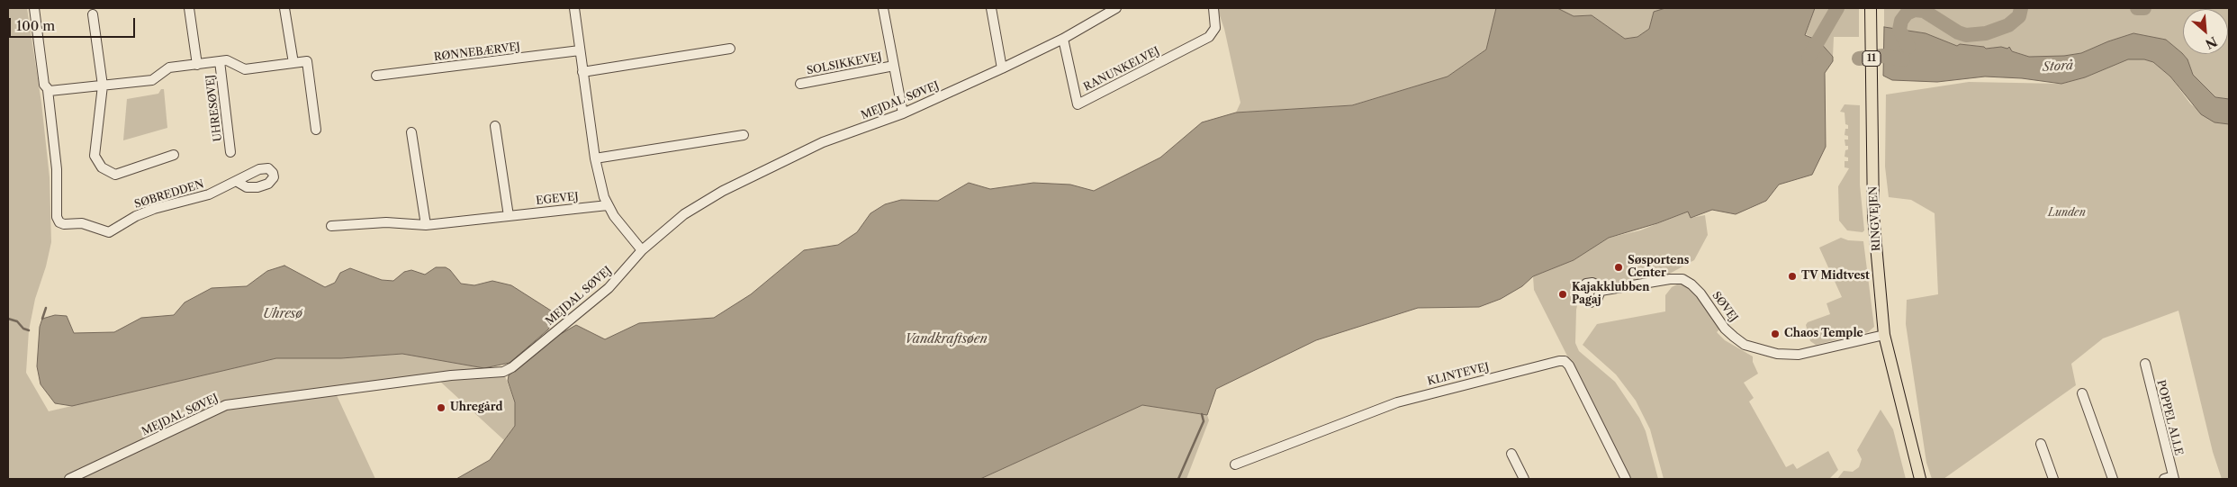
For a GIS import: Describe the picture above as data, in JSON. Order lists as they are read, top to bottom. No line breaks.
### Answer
{"streets":{"main road":["11","RINGVEJEN"],"street":["RØNNEBÆRVEJ","SOLSIKKEVEJ","RANUNKELVEJ","MEJDAL SØVEJ","UHRESØVEJ","SØBREDDEN","EGEVEJ","SØVEJ","KLINTEVEJ","POPPEL ALLE"]},"crossings":[["SOLSIKKEVEJ","MEJDAL SØVEJ"],["RANUNKELVEJ","MEJDAL SØVEJ"],["UHRESØVEJ","SØBREDDEN"],["RINGVEJEN","SØVEJ"]],"water":["Storå","Uhresø","Vandkraftsøen"],"parks":["Lunden"],"places":["Søsportens Center","TV Midtvest","Kajakklubben Pagaj","Chaos Temple","Uhregård"],"scale_bar":"100 m","north":"bottom right"}
